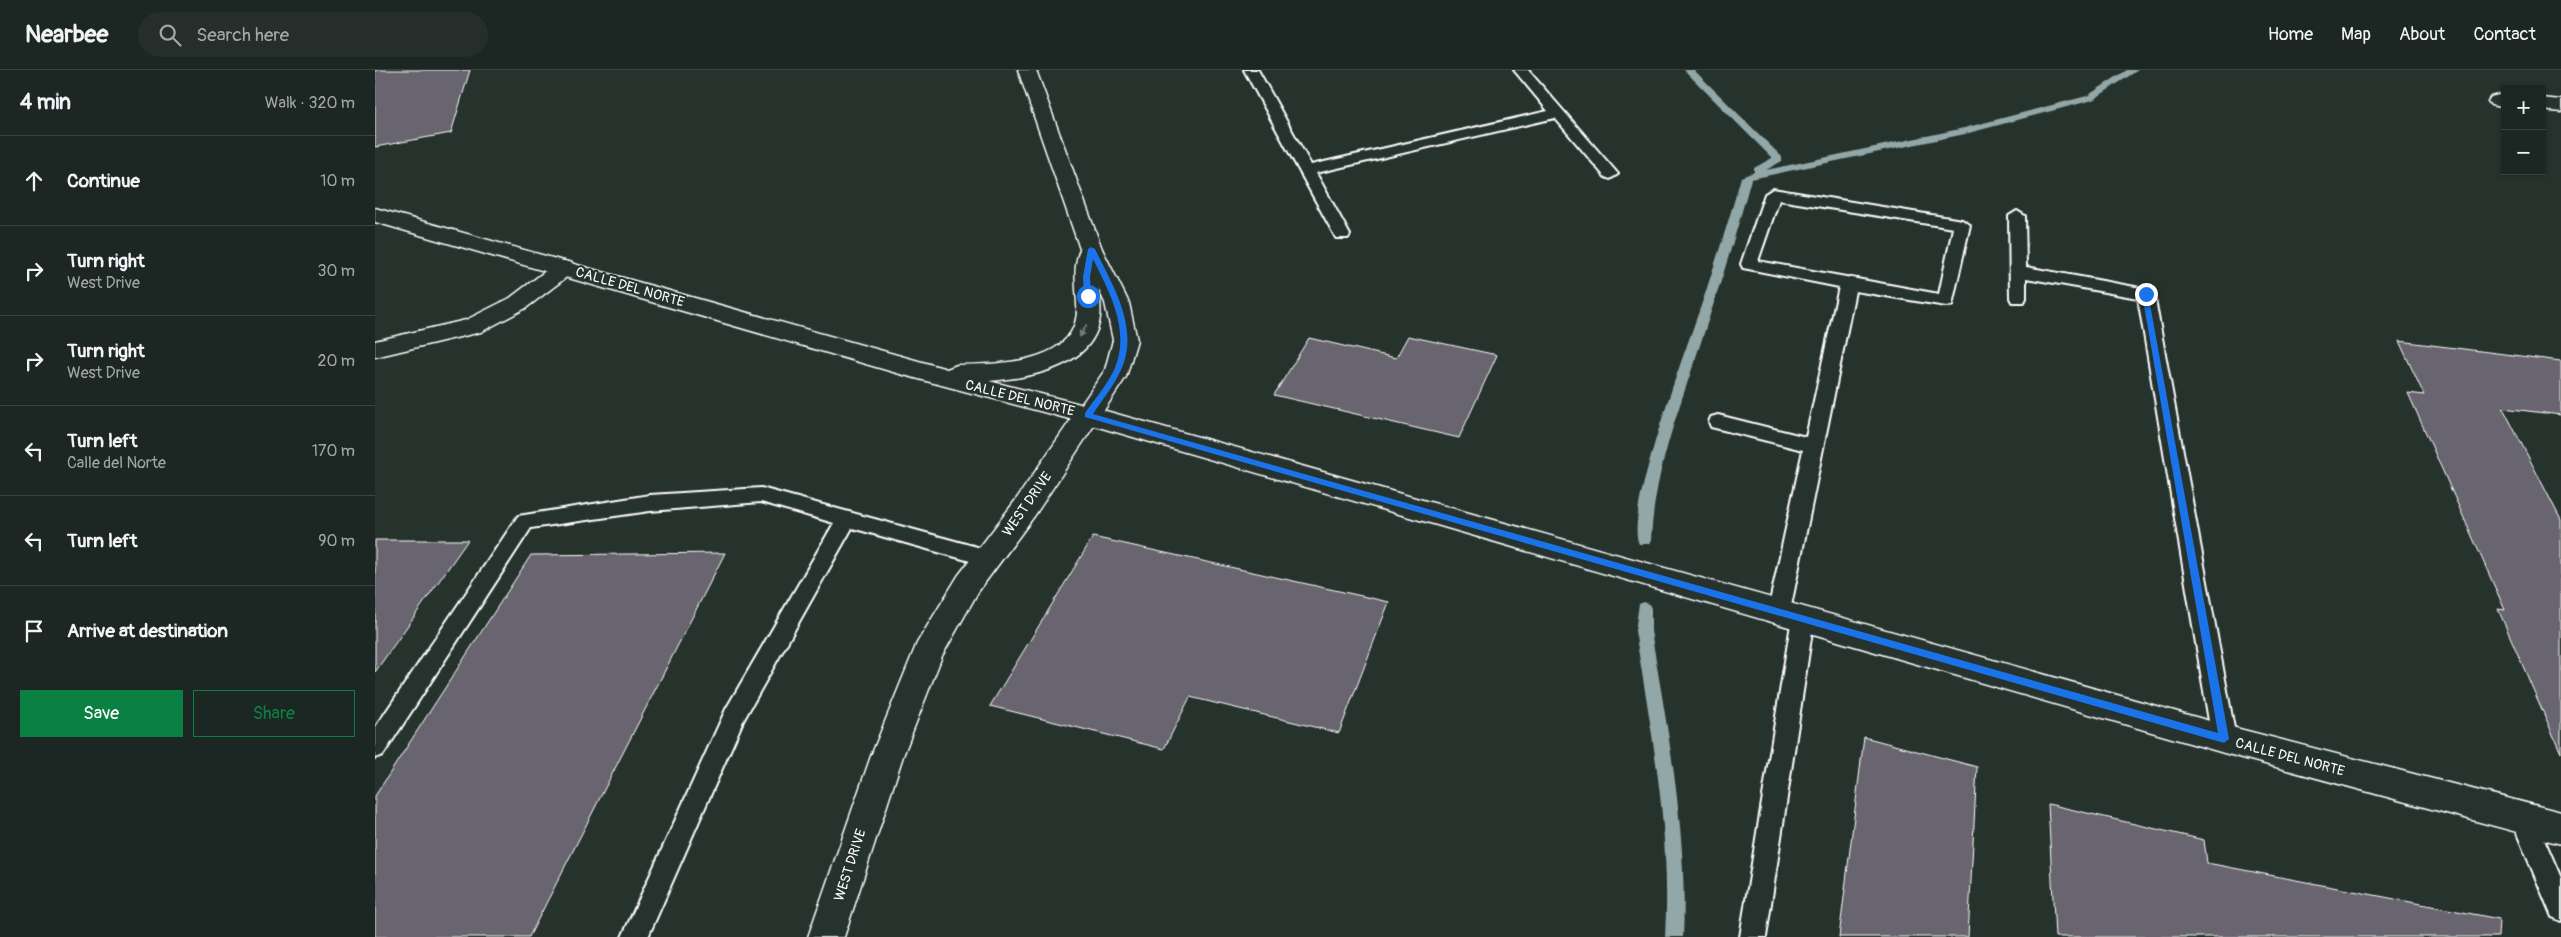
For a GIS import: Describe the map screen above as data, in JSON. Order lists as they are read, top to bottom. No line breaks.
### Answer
{"streets":{"street":["CALLE DEL NORTE","WEST DRIVE"]},"crossings":[["CALLE DEL NORTE","WEST DRIVE"]],"page":{"header":"Nearbee","search":"Search here","nav":["Home","Map","About","Contact"],"heading":["4 min","Walk · 320 m"],"map_buttons":["+","−"],"list":[["Continue","10 m"],["Turn right","West Drive","30 m"],["Turn right","West Drive","20 m"],["Turn left","Calle del Norte","170 m"],["Turn left","90 m"],"Arrive at destination"],"buttons":["Save","Share"]}}
